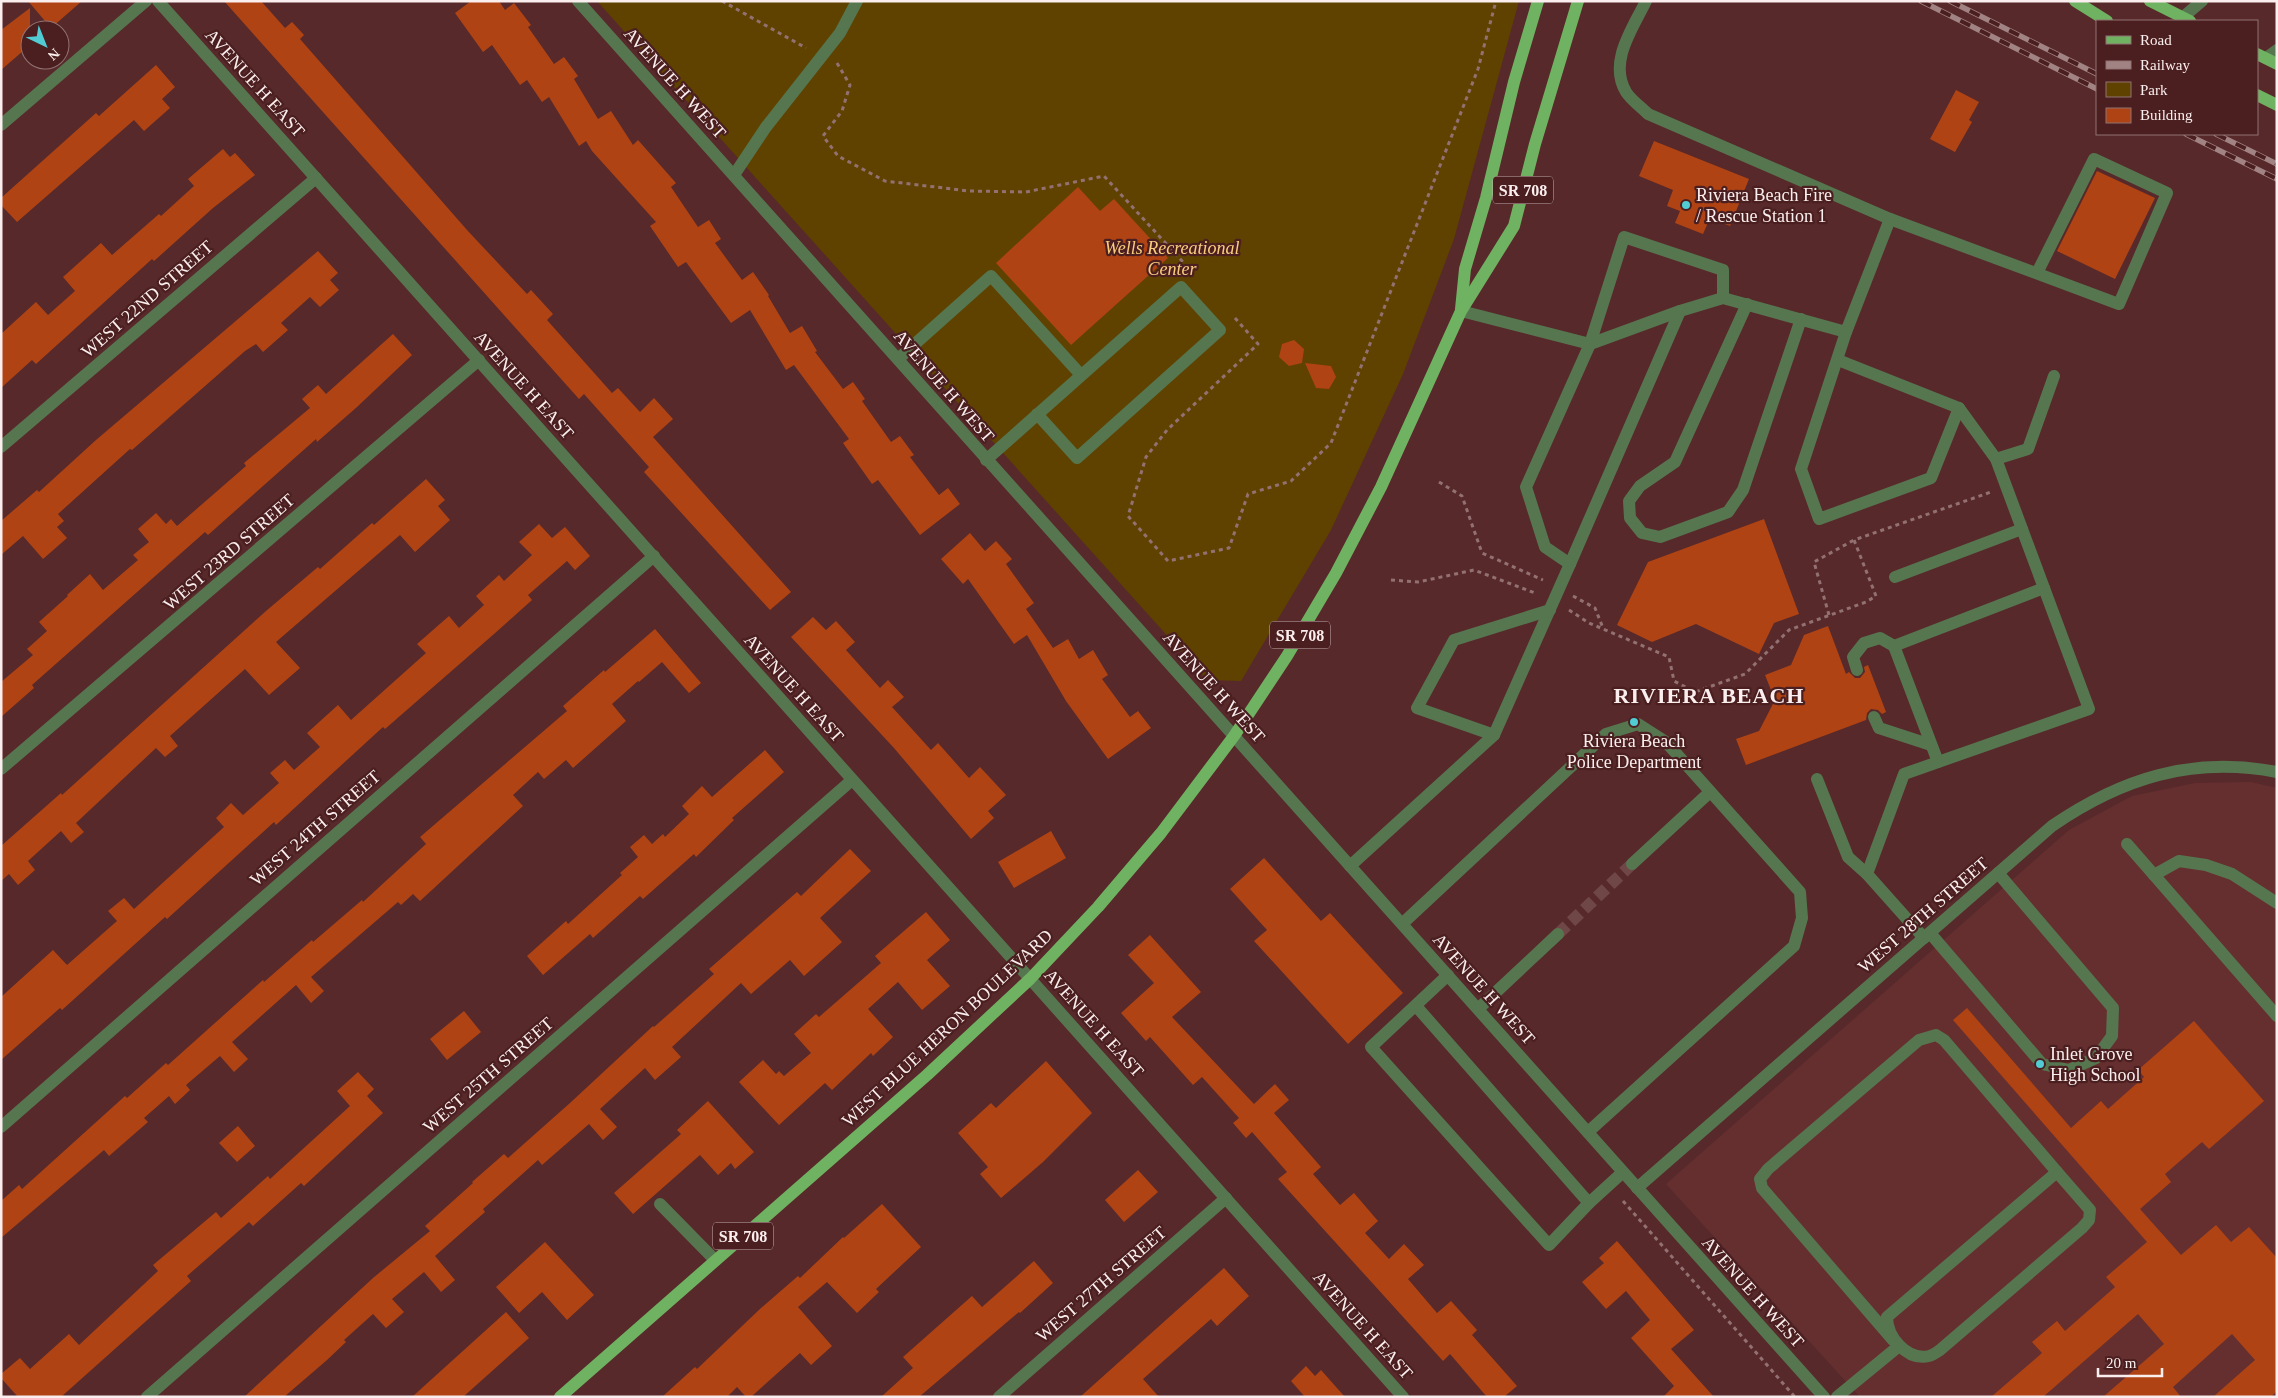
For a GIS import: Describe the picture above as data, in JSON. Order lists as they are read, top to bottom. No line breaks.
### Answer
{"streets":{"main road":["SR 708","WEST BLUE HERON BOULEVARD"],"street":["AVENUE H EAST","AVENUE H WEST","WEST 22ND STREET","WEST 23RD STREET","WEST 24TH STREET","WEST 28TH STREET","WEST 25TH STREET","WEST 27TH STREET"]},"crossings":[["AVENUE H EAST","WEST 22ND STREET"],["AVENUE H EAST","WEST 23RD STREET"],["AVENUE H EAST","WEST 24TH STREET"],["AVENUE H EAST","WEST BLUE HERON BOULEVARD"],["AVENUE H EAST","WEST 25TH STREET"],["AVENUE H EAST","WEST 27TH STREET"],["AVENUE H WEST","WEST 28TH STREET"],["AVENUE H WEST","WEST BLUE HERON BOULEVARD"]],"districts":["RIVIERA BEACH"],"parks":["Wells Recreational Center"],"places":["Riviera Beach Fire / Rescue Station 1","Riviera Beach Police Department","Inlet Grove High School"],"legend":["Road","Railway","Park","Building"],"scale_bar":"20 m","north":"bottom right"}
